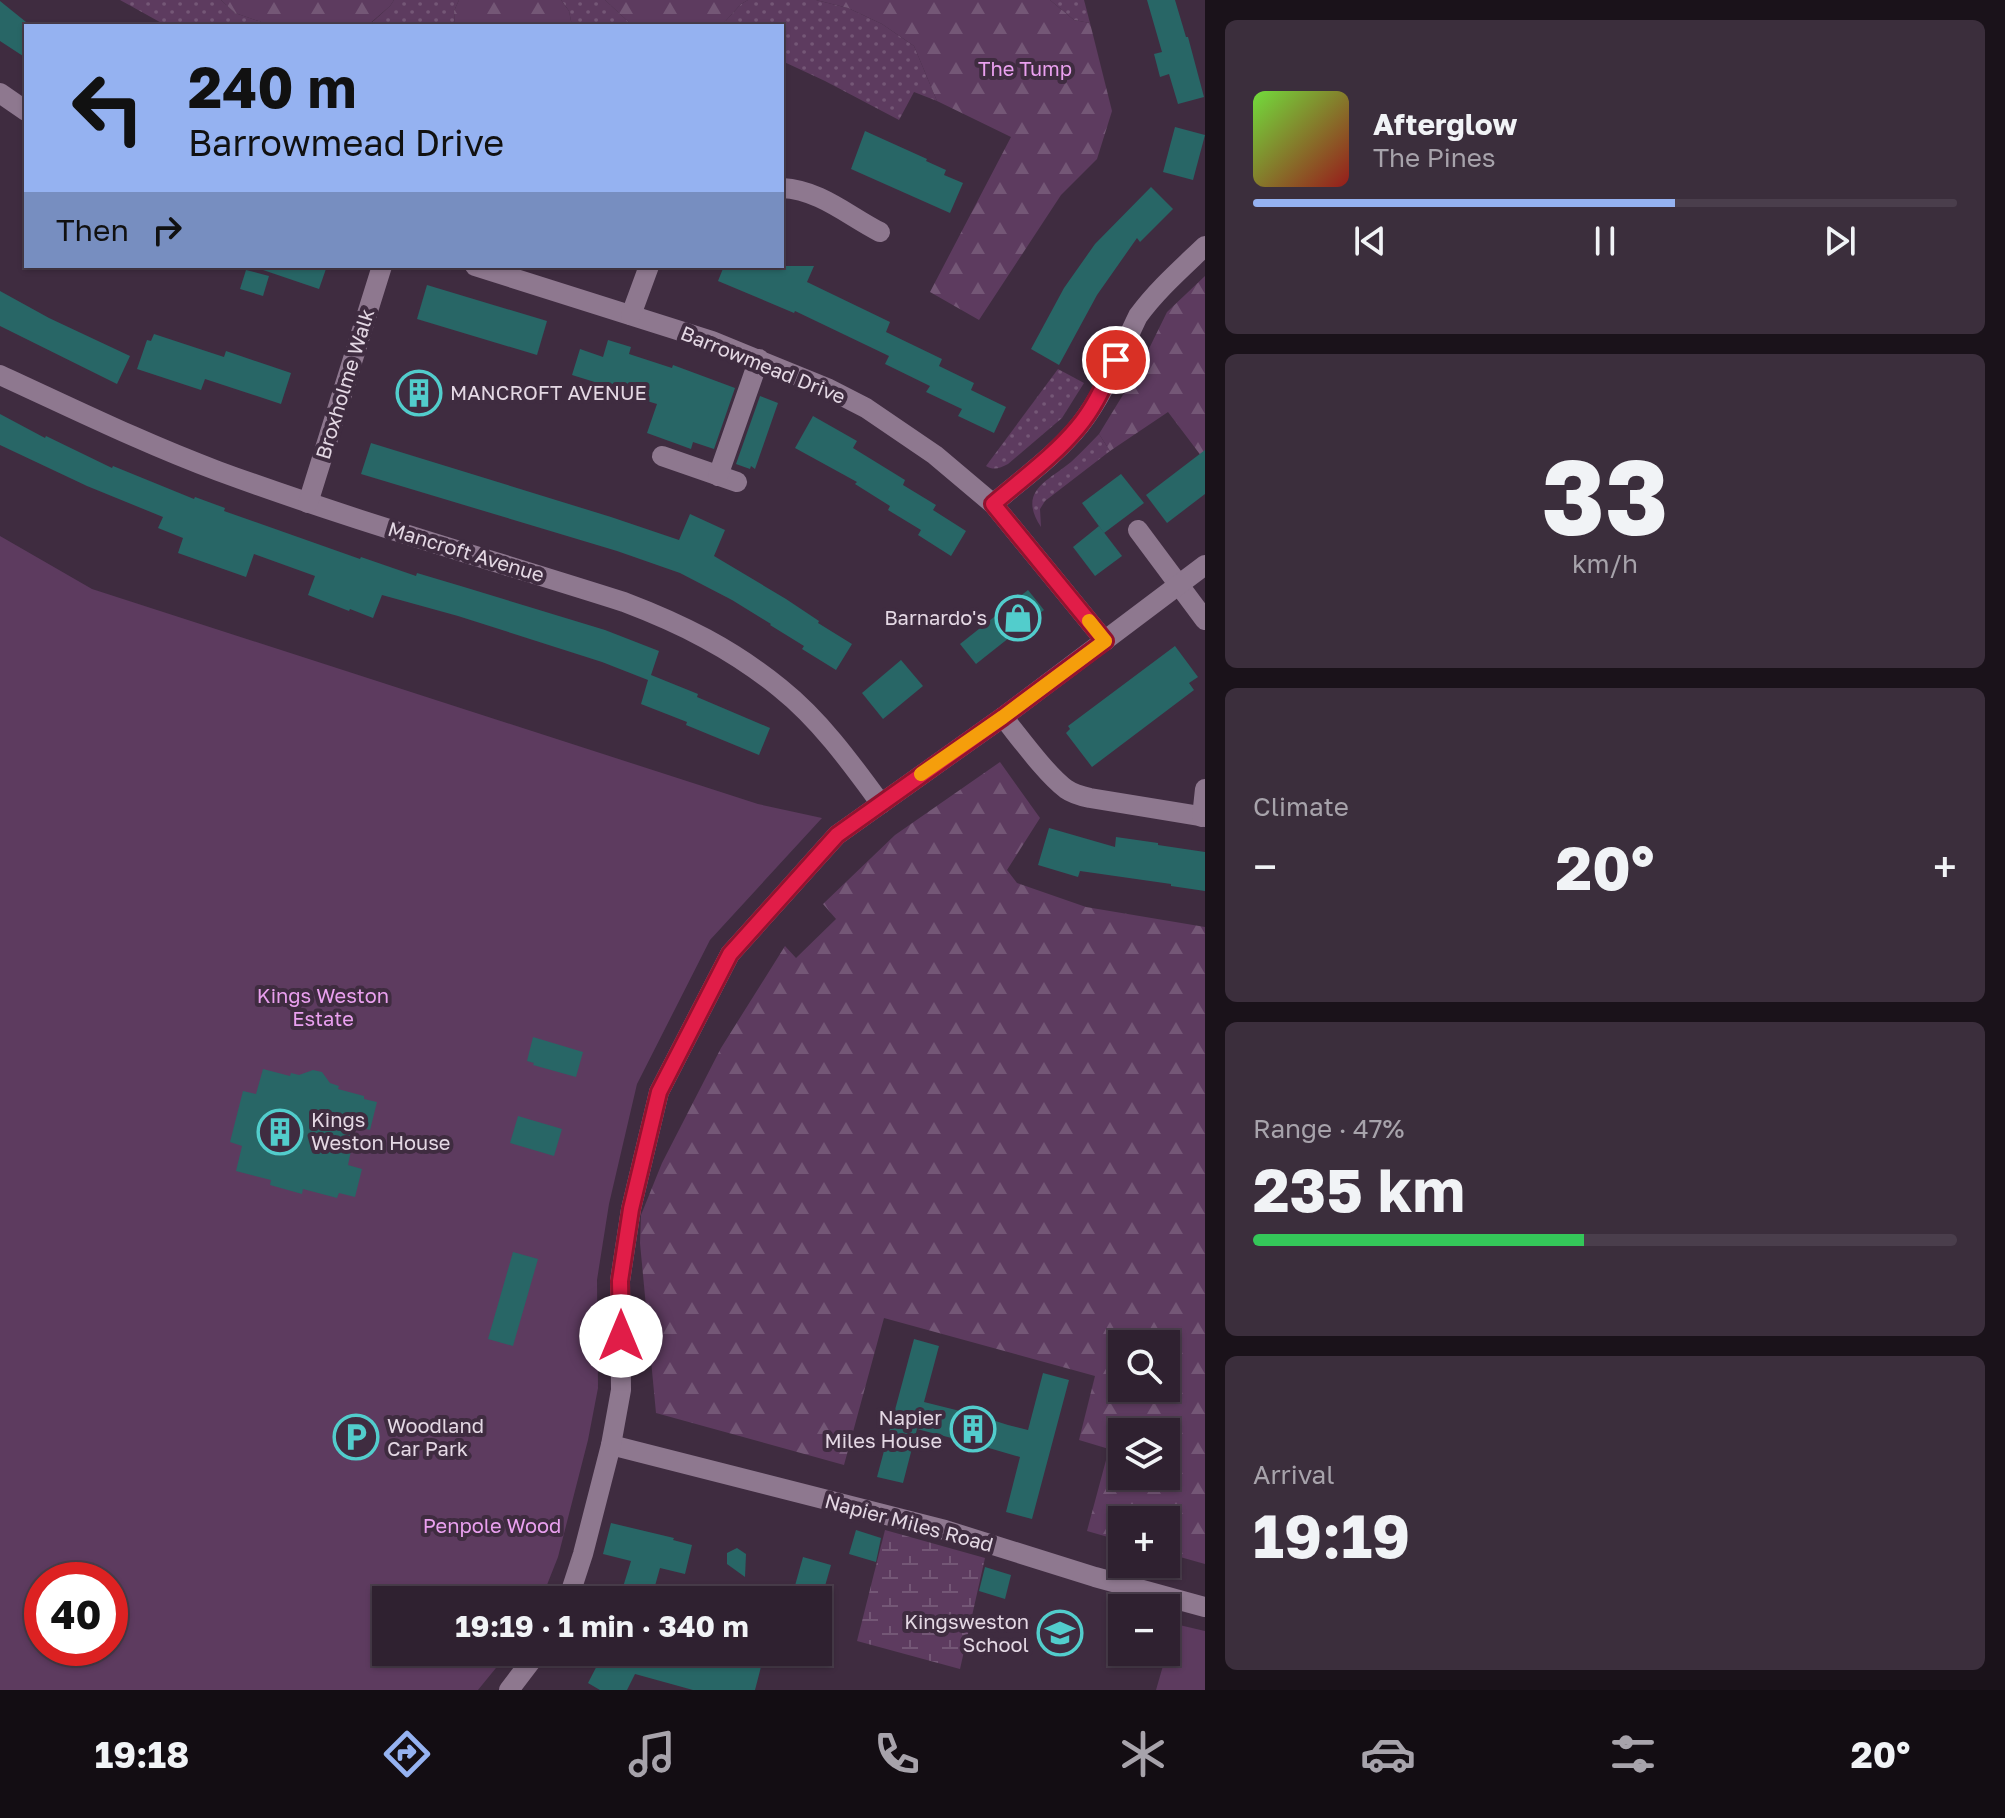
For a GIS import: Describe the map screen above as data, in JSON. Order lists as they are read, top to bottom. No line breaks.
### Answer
{"streets":{"street":["Barrowmead Drive","Broxholme Walk","Mancroft Avenue","Napier Miles Road"]},"crossings":[["Broxholme Walk","Mancroft Avenue"]],"parks":["The Tump","Kings Weston Estate","Penpole Wood"],"places":{"building":["MANCROFT AVENUE","Kings Weston House","Napier Miles House"],"shop":["Barnardo's"],"parking":["Woodland Car Park"],"school or university":["Kingsweston School"]},"page":{"turn":["240 m","Barrowmead Drive"],"song":["Afterglow","The Pines"],"then":"Then","tile":[["33","km/h"],"Climate",["Range · 47%","235 km"],["Arrival","19:19"]],"heat":["−","20°","+"],"map_buttons":["+","−"],"limit":"40","trip":"19:19 · 1 min · 340 m","tabs":["19:18","20°"]}}
